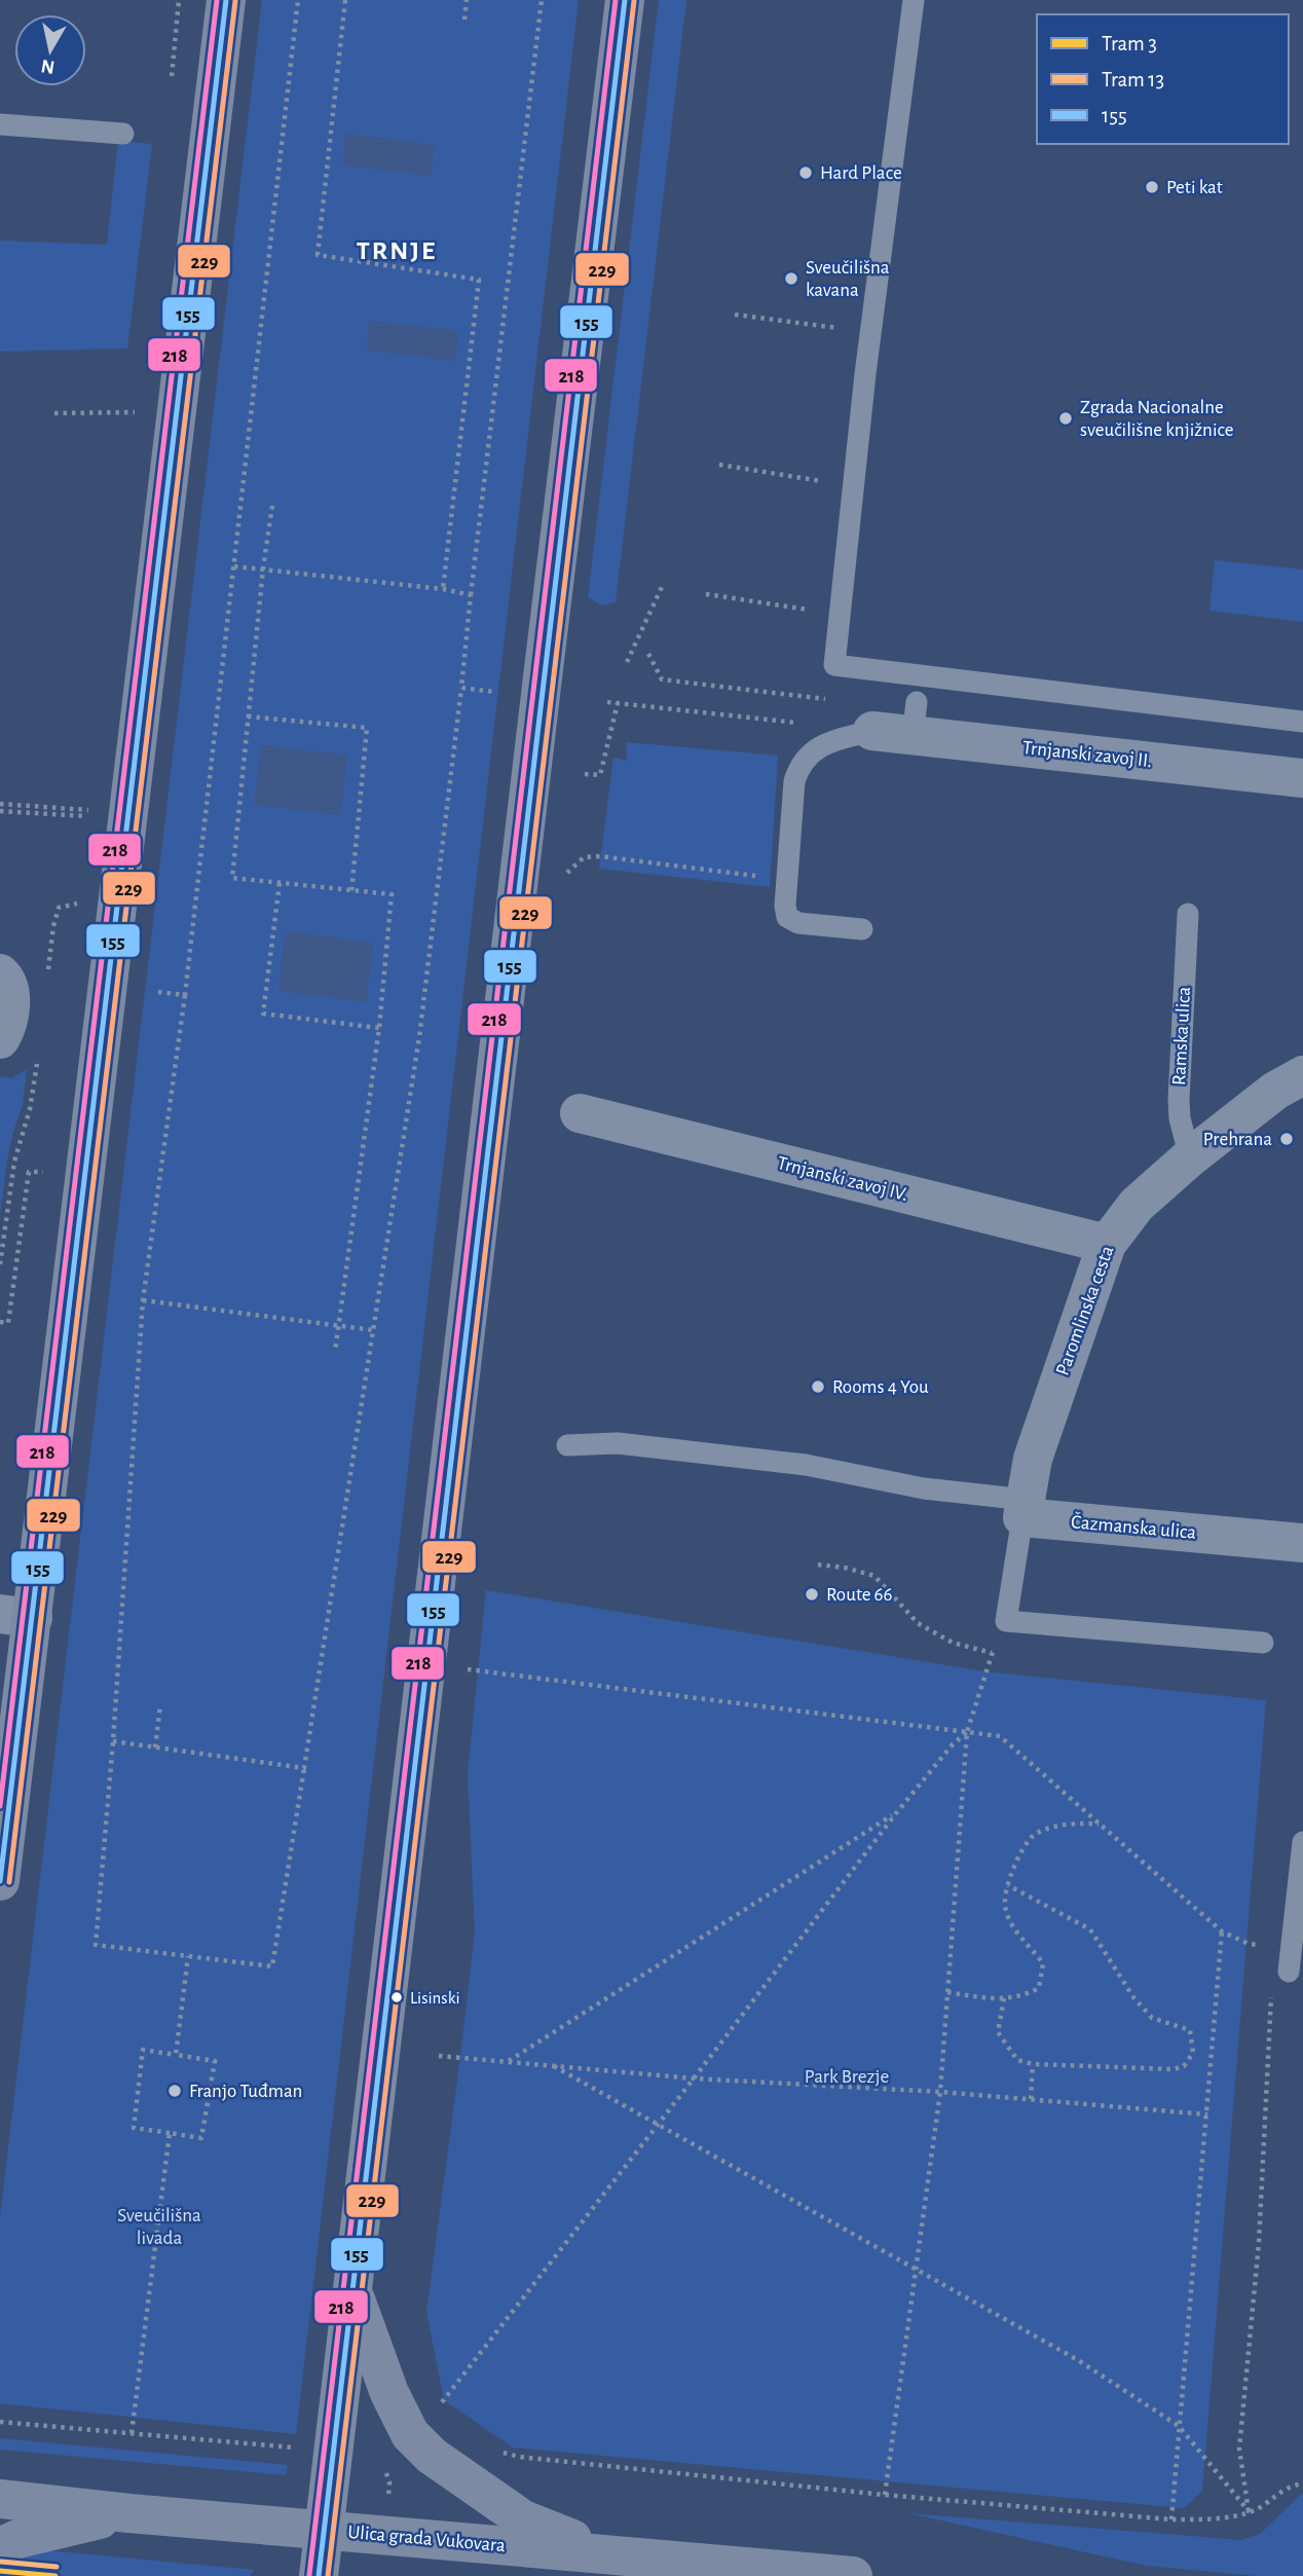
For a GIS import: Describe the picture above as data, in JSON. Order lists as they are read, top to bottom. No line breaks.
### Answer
{"streets":{"main road":["Ulica grada Vukovara"],"street":["Trnjanski zavoj II.","Trnjanski zavoj IV.","Paromlinska cesta","Čazmanska ulica"],"lane":["Ramska ulica"]},"crossings":[["Ramska ulica","Paromlinska cesta"],["Trnjanski zavoj IV.","Paromlinska cesta"],["Paromlinska cesta","Čazmanska ulica"]],"districts":["TRNJE"],"parks":["Park Brezje","Sveučilišna livada"],"places":["Hard Place","Peti kat","Sveučilišna kavana","Zgrada Nacionalne sveučilišne knjižnice","Prehrana","Rooms 4 You","Route 66","Lisinski","Franjo Tuđman"],"lines":["transit line 155","transit line 218","transit line 229","tram line 13","tram line 3"],"legend":["Tram 3","Tram 13","155"],"north":"bottom"}
